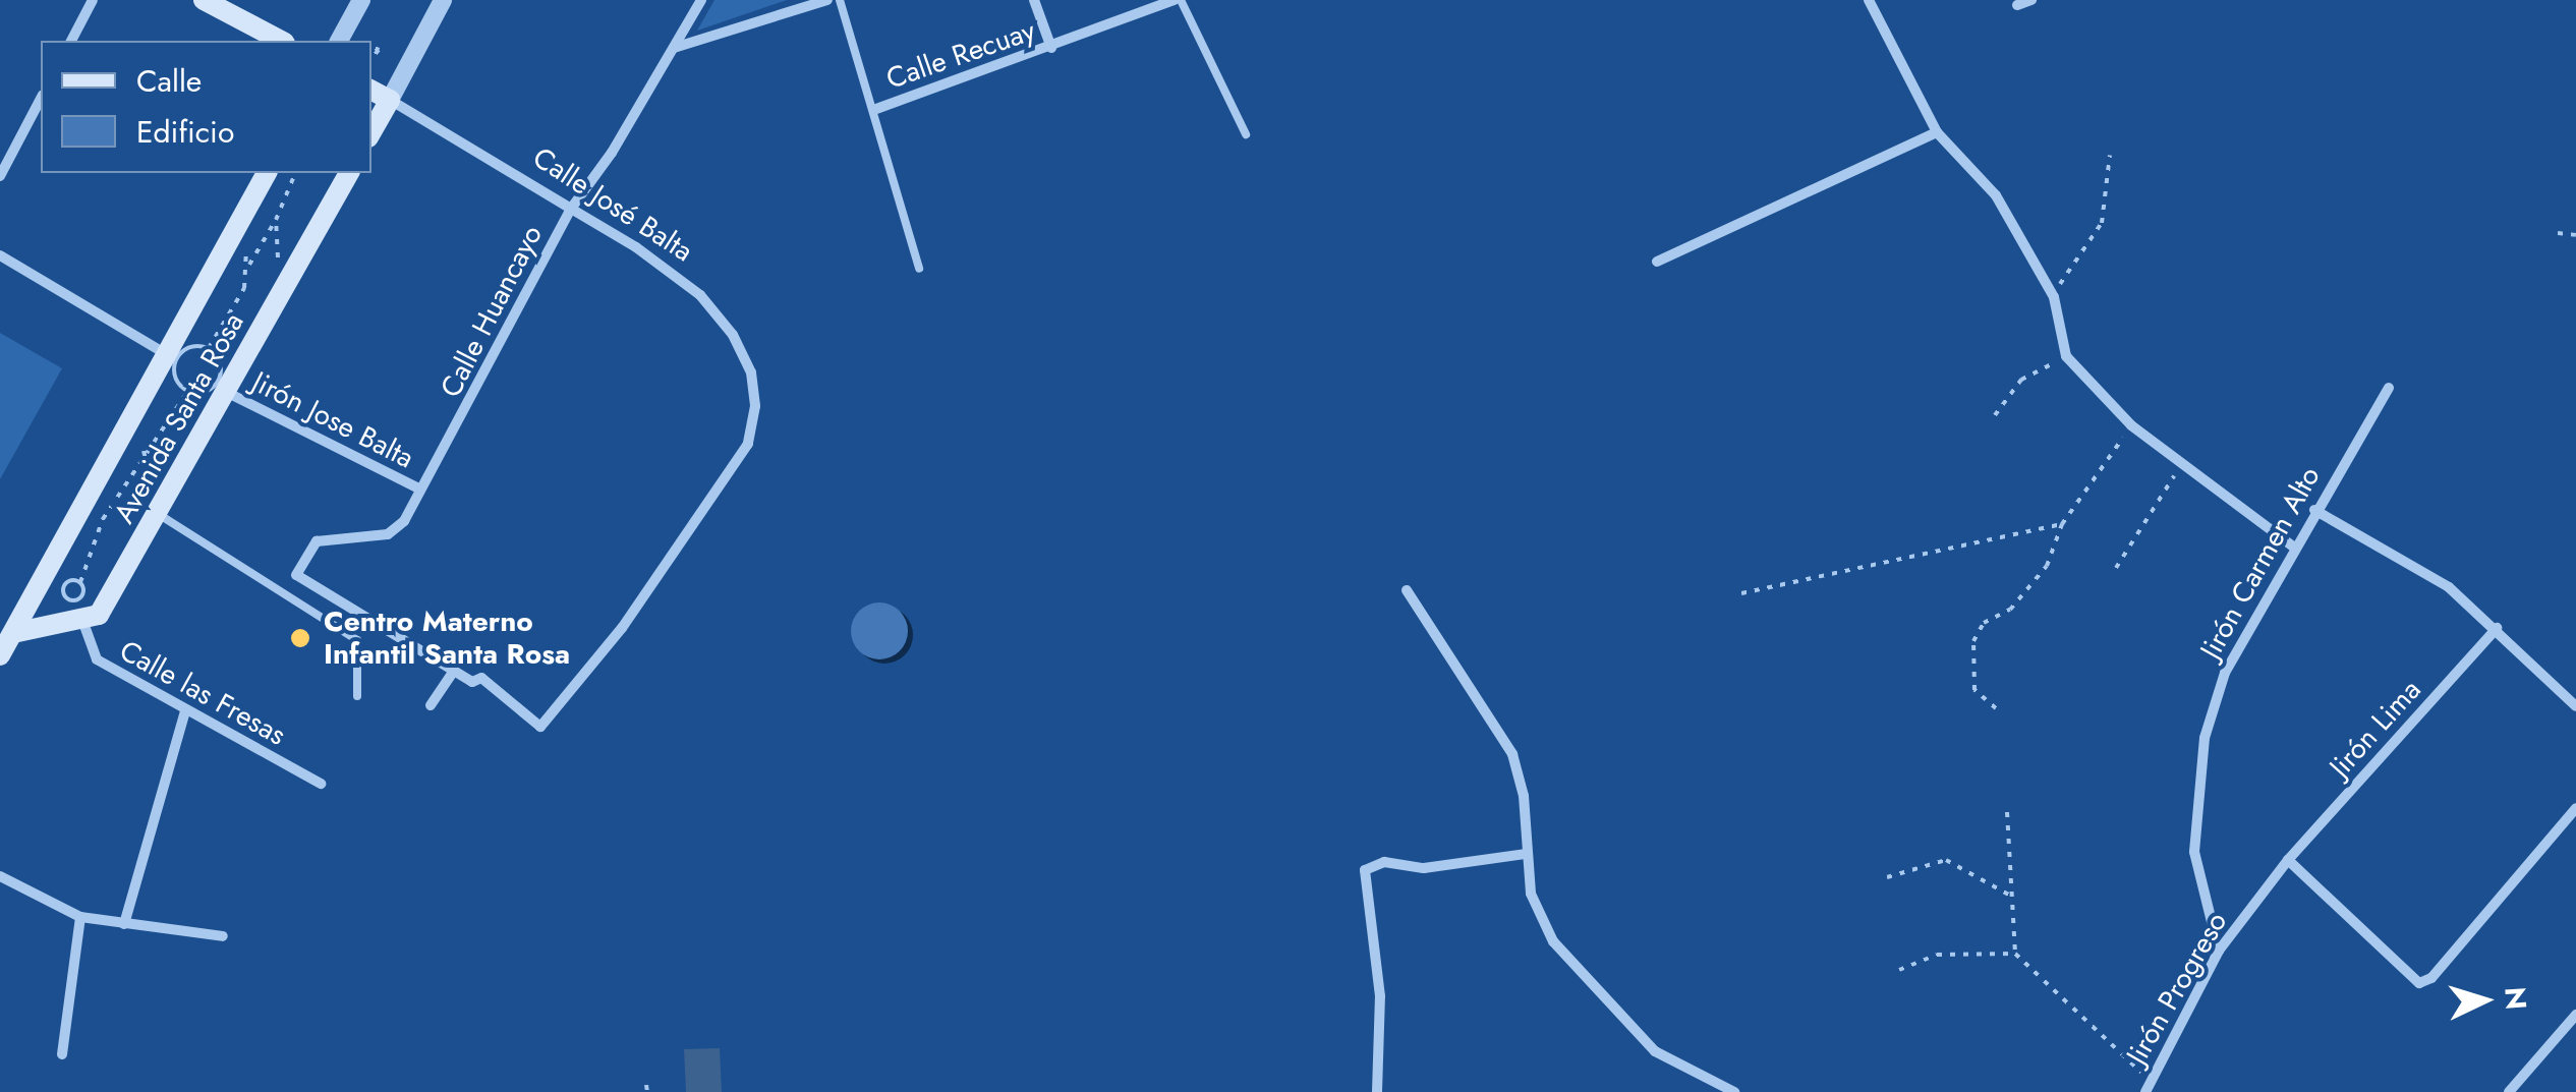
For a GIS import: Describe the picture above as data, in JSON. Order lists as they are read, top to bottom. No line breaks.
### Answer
{"streets":{"main road":["Calle José Balta","Avenida Santa Rosa"],"street":["Calle Recuay","Calle Huancayo","Jirón Jose Balta","Jirón Carmen Alto","Calle las Fresas","Jirón Lima","Jirón Progreso"]},"crossings":[["Calle José Balta","Calle Huancayo"],["Calle Huancayo","Jirón Jose Balta"],["Avenida Santa Rosa","Jirón Jose Balta"],["Avenida Santa Rosa","Calle las Fresas"],["Jirón Carmen Alto","Jirón Progreso"],["Jirón Lima","Jirón Progreso"]],"places":["Centro Materno Infantil Santa Rosa"],"legend":["Calle","Edificio"],"north":"right"}
